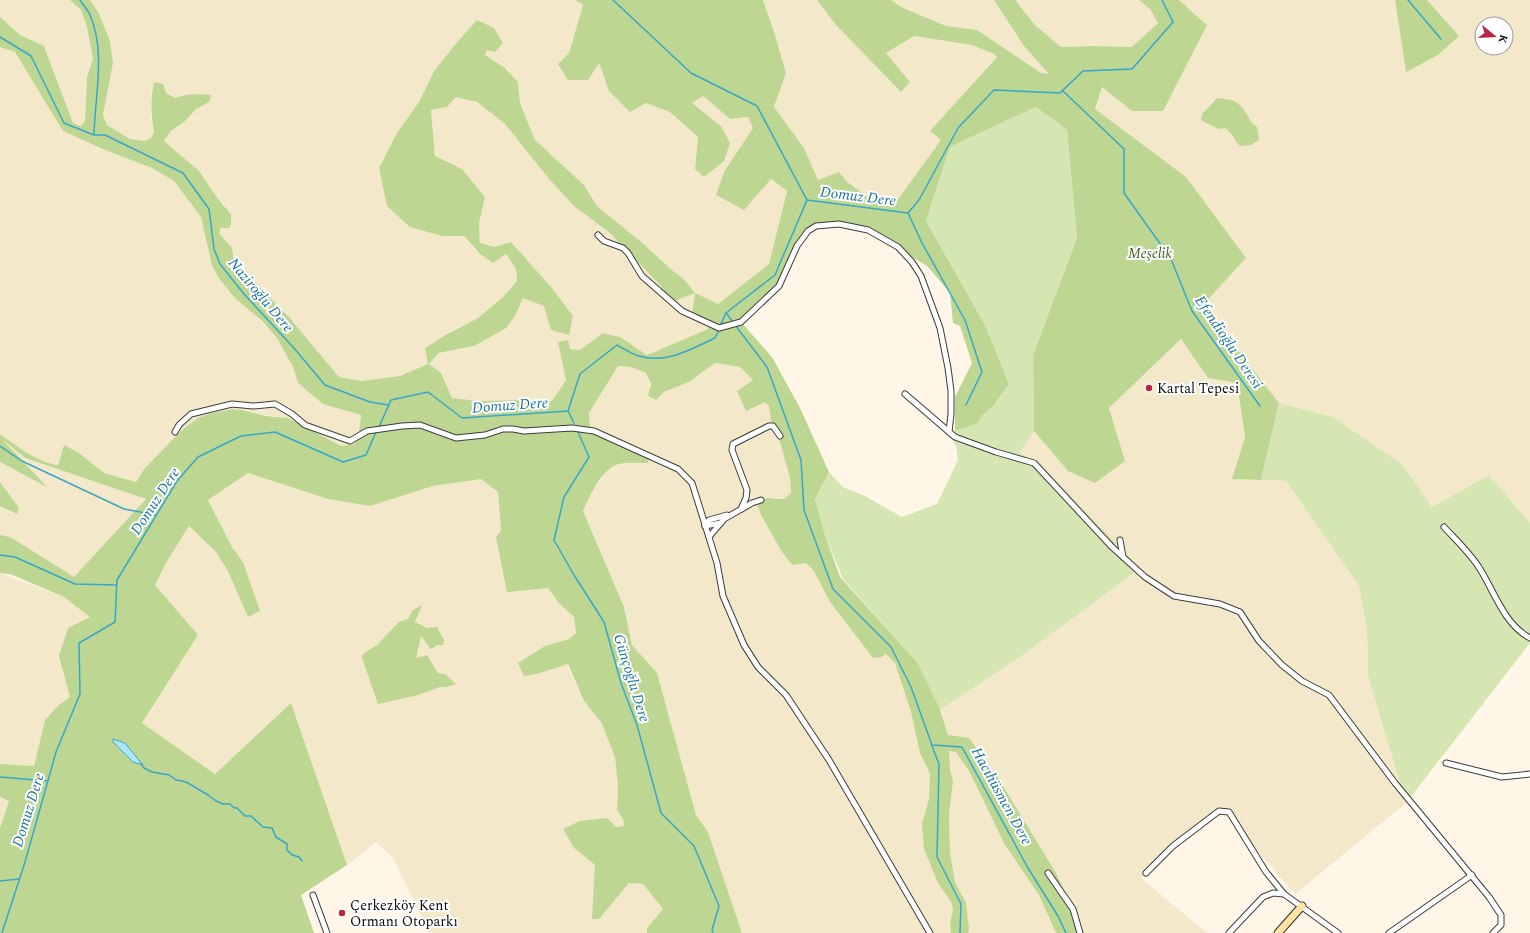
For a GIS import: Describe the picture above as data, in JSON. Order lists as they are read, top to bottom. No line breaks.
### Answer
{"water":["Domuz Dere","Naziroğlu Dere","Efendioğlu Deresi","Günçoğlu Dere","Hacıhüsmen Dere"],"parks":["Meşelik"],"places":["Kartal Tepesi","Çerkezköy Kent Ormanı Otoparkı"],"north":"right"}
